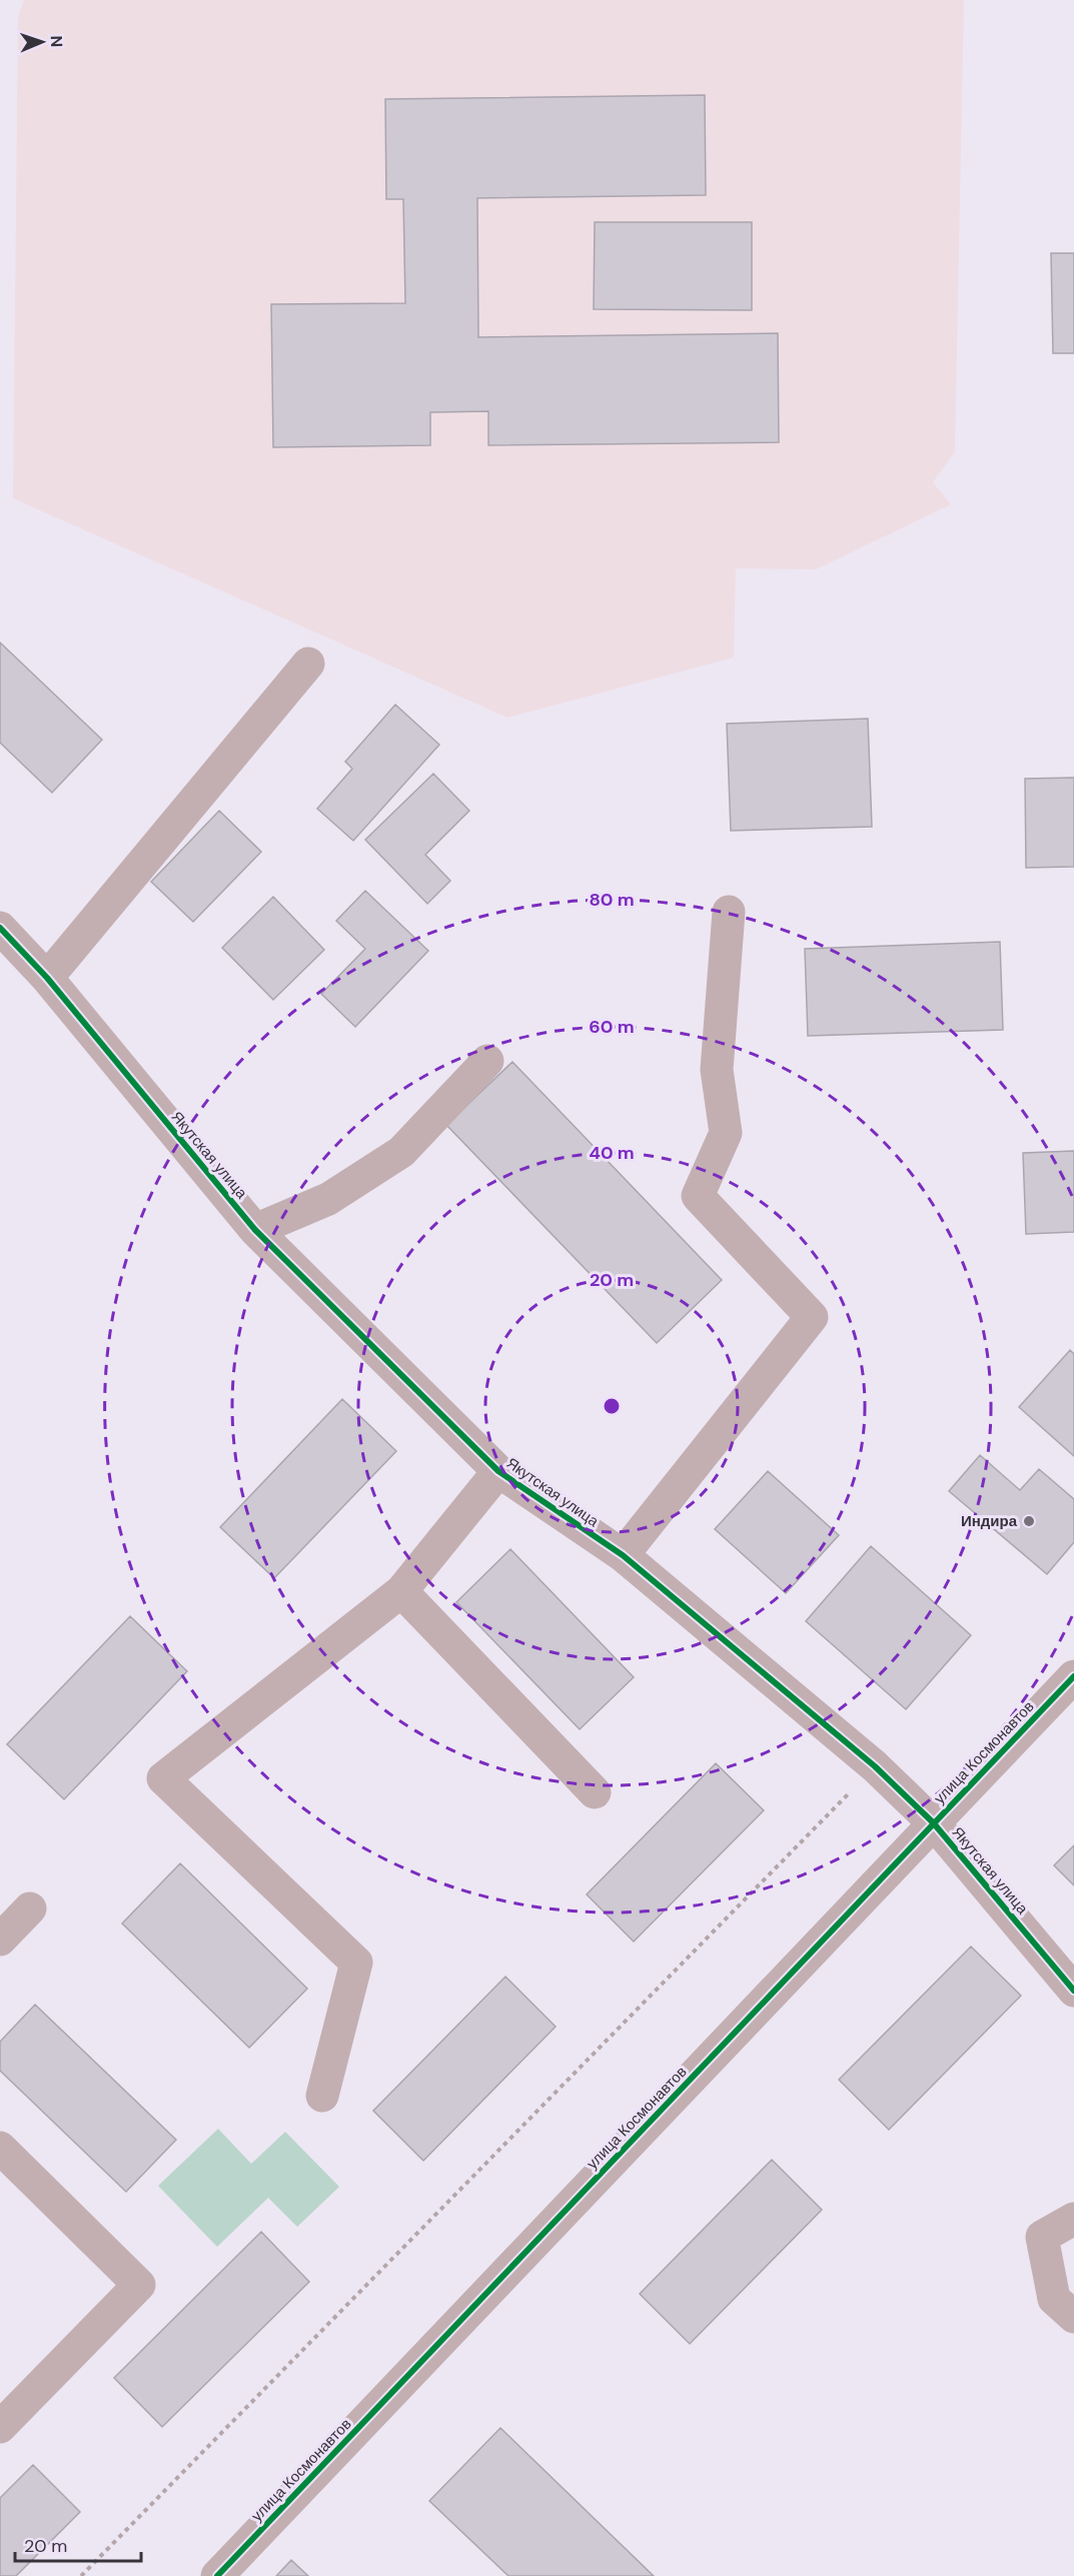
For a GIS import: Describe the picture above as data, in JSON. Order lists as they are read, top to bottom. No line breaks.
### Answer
{"streets":{"street":["Якутская улица","улица Космонавтов"]},"crossings":[["Якутская улица","улица Космонавтов"]],"places":["Индира"],"scale_bar":"20 m","north":"right","rings":["80 m","60 m","40 m","20 m"]}
